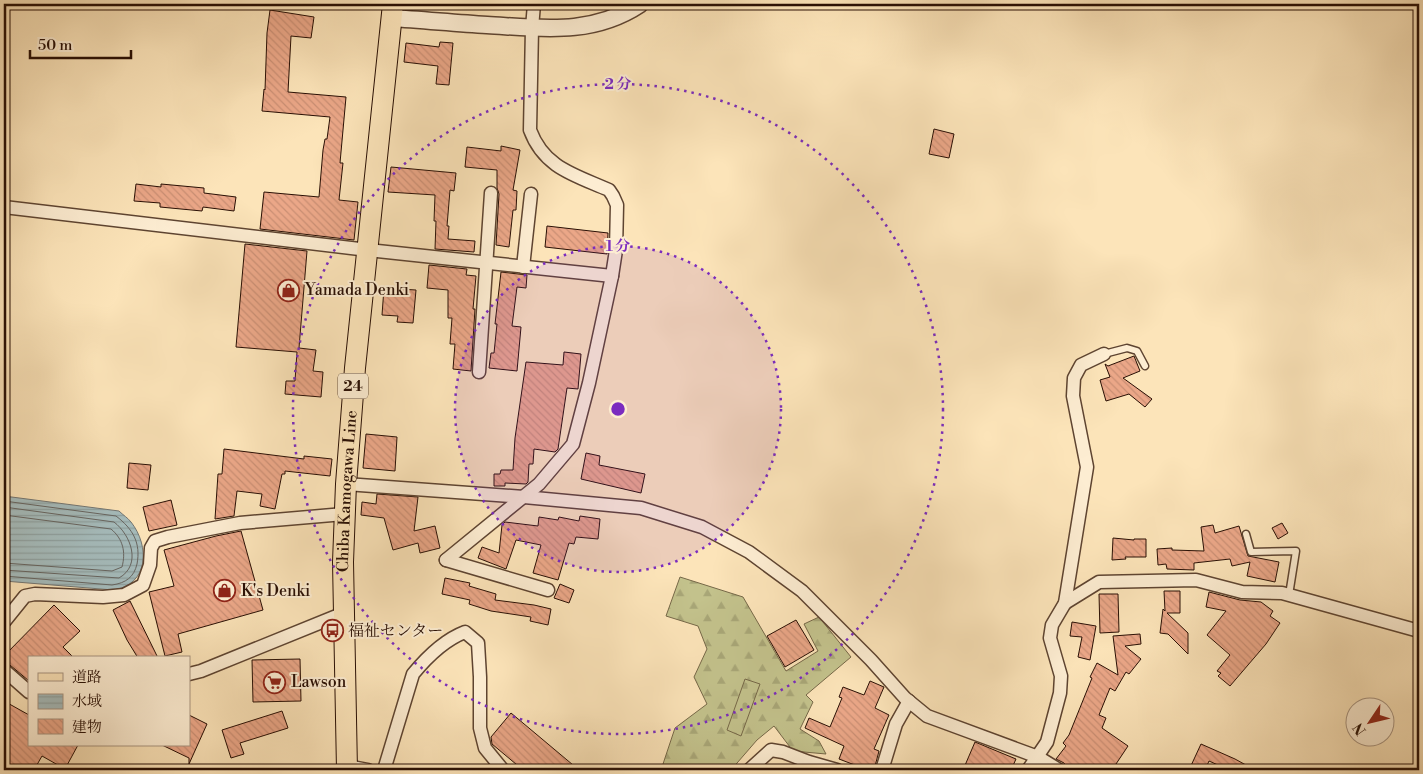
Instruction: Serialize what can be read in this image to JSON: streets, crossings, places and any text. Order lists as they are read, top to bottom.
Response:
{
  "streets": {
    "main road": ["24", "Chiba Kamogawa Line"]
  },
  "places": {
    "shop": ["Yamada Denki", "K's Denki"],
    "bus stop": ["福祉センター"],
    "supermarket": ["Lawson"]
  },
  "legend": ["道路", "水域", "建物"],
  "scale_bar": "50 m",
  "north": "bottom left",
  "rings": ["2 分", "1 分"]
}
